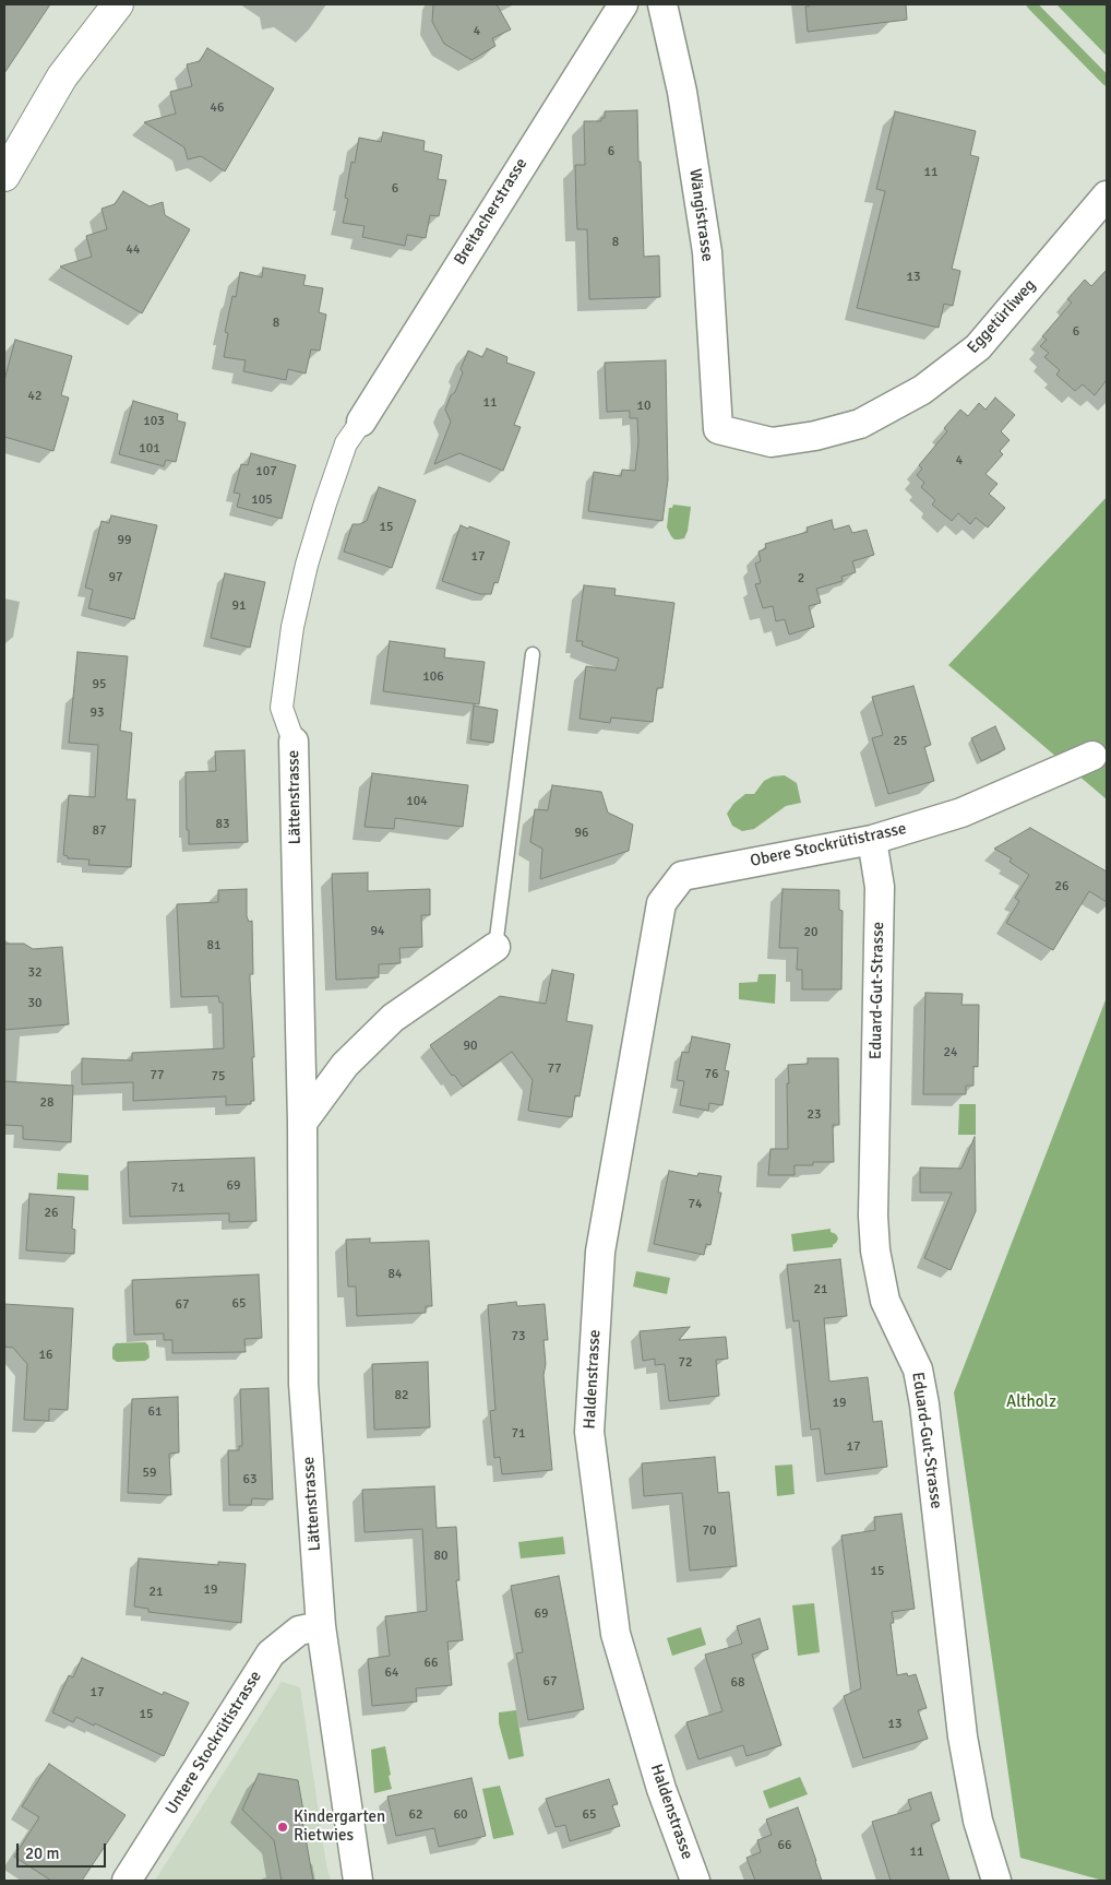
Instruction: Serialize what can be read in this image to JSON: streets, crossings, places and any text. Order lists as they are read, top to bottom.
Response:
{
  "streets": {
    "street": [
      "Breitacherstrasse",
      "Wängistrasse",
      "Eggetürliweg",
      "Lättenstrasse",
      "Obere Stockrütistrasse",
      "Eduard-Gut-Strasse",
      "Haldenstrasse",
      "Untere Stockrütistrasse"
    ]
  },
  "crossings": [
    ["Breitacherstrasse", "Lättenstrasse"],
    ["Wängistrasse", "Eggetürliweg"],
    ["Lättenstrasse", "Untere Stockrütistrasse"],
    ["Obere Stockrütistrasse", "Eduard-Gut-Strasse"],
    ["Obere Stockrütistrasse", "Haldenstrasse"]
  ],
  "parks": ["Altholz"],
  "places": ["Kindergarten Rietwies"],
  "house_numbers": [
    "4",
    "46",
    "6",
    "11",
    "6",
    "8",
    "44",
    "13",
    "8",
    "6",
    "42",
    "11",
    "10",
    "103",
    "101",
    "4",
    "107",
    "105",
    "15",
    "99",
    "17",
    "97",
    "2",
    "91",
    "106",
    "95",
    "93",
    "25",
    "104",
    "83",
    "87",
    "96",
    "26",
    "94",
    "20",
    "81",
    "32",
    "30",
    "90",
    "24",
    "77",
    "76",
    "77",
    "75",
    "28",
    "23",
    "69",
    "71",
    "74",
    "26",
    "84",
    "21",
    "65",
    "67",
    "73",
    "16",
    "72",
    "82",
    "19",
    "61",
    "71",
    "17",
    "59",
    "63",
    "70",
    "80",
    "15",
    "19",
    "21",
    "69",
    "66",
    "64",
    "67",
    "68",
    "17",
    "15",
    "13",
    "62",
    "60",
    "65",
    "66",
    "11"
  ],
  "scale_bar": "20 m"
}
